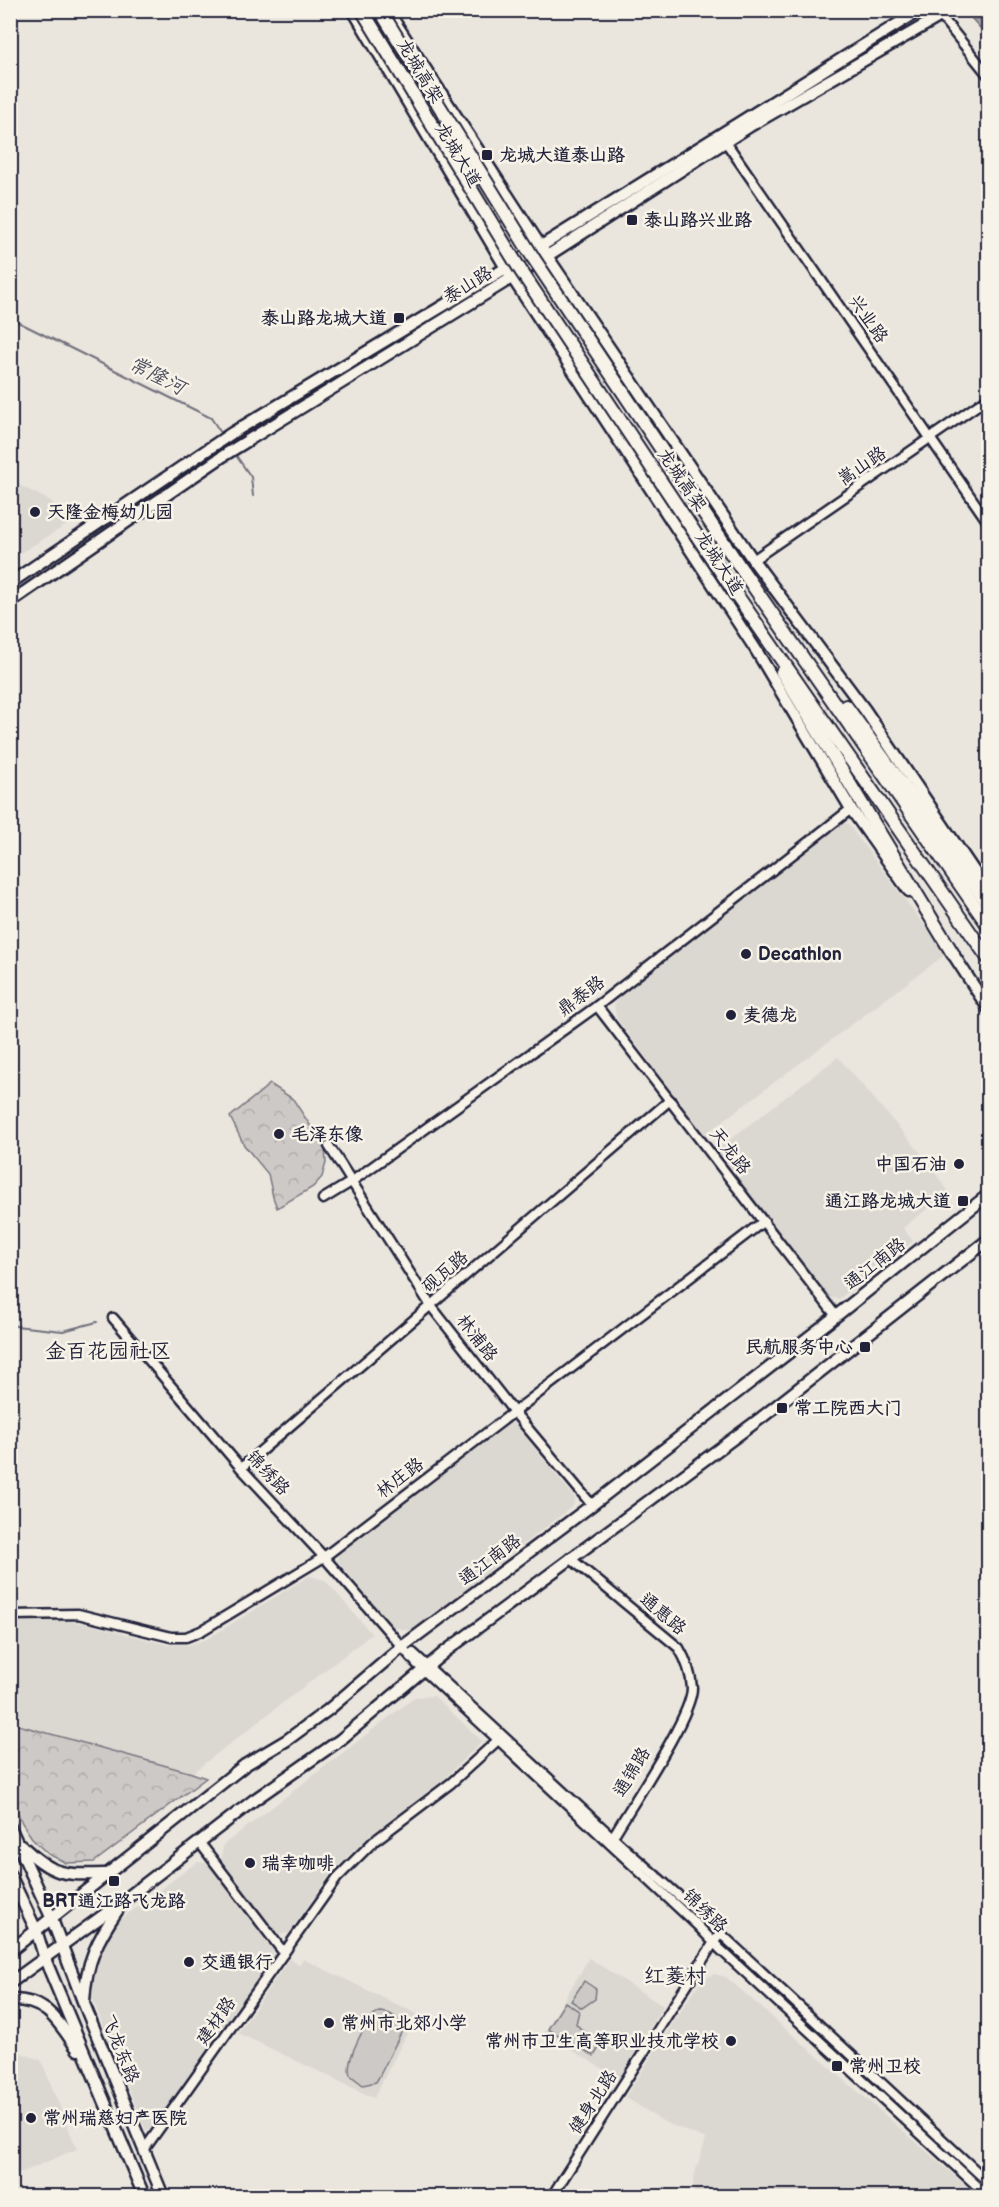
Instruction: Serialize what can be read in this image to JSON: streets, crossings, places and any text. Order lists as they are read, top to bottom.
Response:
{
  "streets": {
    "highway": ["龙城高架"],
    "main road": [
      "龙城大道",
      "泰山路",
      "通江南路",
      "飞龙东路"
    ],
    "street": [
      "兴业路",
      "嵩山路",
      "鼎泰路",
      "天龙路",
      "砚瓦路",
      "林浦路",
      "锦绣路",
      "林庄路",
      "通惠路",
      "通锦路",
      "建材路",
      "健身北路"
    ]
  },
  "crossings": [
    ["龙城大道", "泰山路"],
    ["龙城大道", "嵩山路"],
    ["龙城大道", "鼎泰路"],
    ["泰山路", "兴业路"],
    ["兴业路", "嵩山路"],
    ["鼎泰路", "天龙路"],
    ["鼎泰路", "林浦路"],
    ["天龙路", "通江南路"],
    ["天龙路", "砚瓦路"],
    ["天龙路", "林庄路"],
    ["通江南路", "林浦路"],
    ["通江南路", "锦绣路"],
    ["通江南路", "飞龙东路"],
    ["砚瓦路", "林浦路"],
    ["砚瓦路", "锦绣路"],
    ["林浦路", "林庄路"],
    ["锦绣路", "林庄路"],
    ["锦绣路", "通锦路"],
    ["锦绣路", "建材路"],
    ["锦绣路", "健身北路"],
    ["通惠路", "通锦路"],
    ["建材路", "飞龙东路"]
  ],
  "districts": ["金百花园社区", "红菱村"],
  "water": ["常隆河"],
  "places": {
    "transit": [
      "龙城大道泰山路",
      "泰山路兴业路",
      "泰山路龙城大道",
      "通江路龙城大道",
      "民航服务中心",
      "常工院西大门",
      "BRT通江路飞龙路",
      "常州卫校"
    ],
    "other": [
      "天隆金梅幼儿园",
      "Decathlon",
      "麦德龙",
      "毛泽东像",
      "中国石油",
      "瑞幸咖啡",
      "交通银行",
      "常州市北郊小学",
      "常州市卫生高等职业技术学校",
      "常州瑞慈妇产医院"
    ]
  }
}
